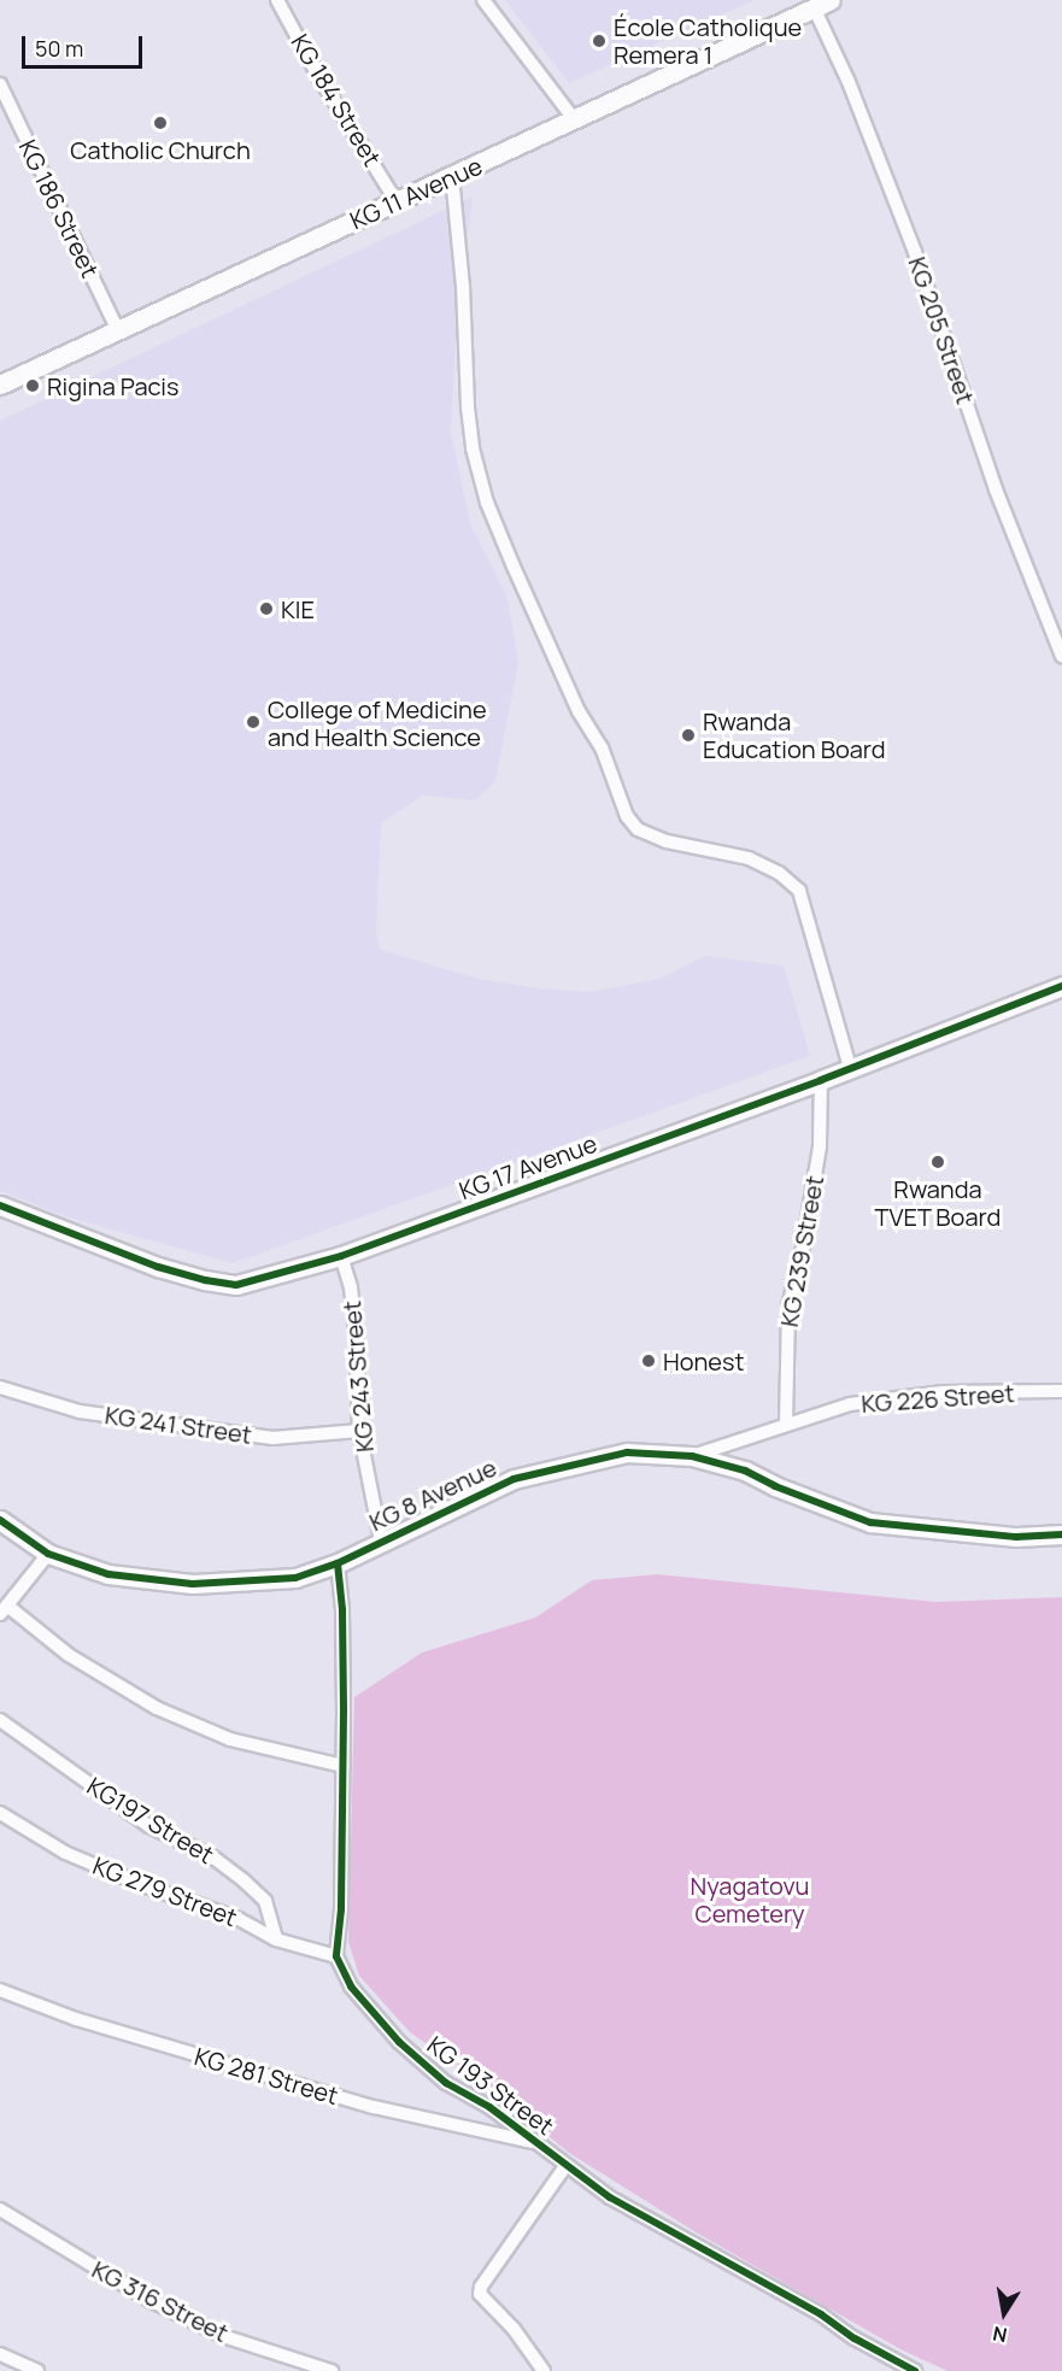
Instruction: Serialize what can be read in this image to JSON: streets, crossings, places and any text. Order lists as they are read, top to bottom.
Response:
{
  "streets": {
    "street": [
      "KG 184 Street",
      "KG 11 Avenue",
      "KG 186 Street",
      "KG 205 Street",
      "KG 17 Avenue",
      "KG 239 Street",
      "KG 243 Street",
      "KG 226 Street",
      "KG 241 Street",
      "KG 8 Avenue",
      "KG197 Street",
      "KG 279 Street",
      "KG 281 Street",
      "KG 193 Street",
      "KG 316 Street"
    ]
  },
  "crossings": [
    ["KG 184 Street", "KG 11 Avenue"],
    ["KG 11 Avenue", "KG 186 Street"],
    ["KG 11 Avenue", "KG 205 Street"],
    ["KG 17 Avenue", "KG 239 Street"],
    ["KG 17 Avenue", "KG 243 Street"],
    ["KG 239 Street", "KG 226 Street"],
    ["KG 243 Street", "KG 241 Street"],
    ["KG 243 Street", "KG 8 Avenue"],
    ["KG 226 Street", "KG 8 Avenue"],
    ["KG197 Street", "KG 279 Street"],
    ["KG 279 Street", "KG 193 Street"],
    ["KG 281 Street", "KG 193 Street"]
  ],
  "parks": ["Nyagatovu Cemetery"],
  "places": [
    "École Catholique Remera 1",
    "Catholic Church",
    "Rigina Pacis",
    "KIE",
    "College of Medicine and Health Science",
    "Rwanda Education Board",
    "Rwanda TVET Board",
    "Honest"
  ],
  "scale_bar": "50 m",
  "north": "bottom"
}
